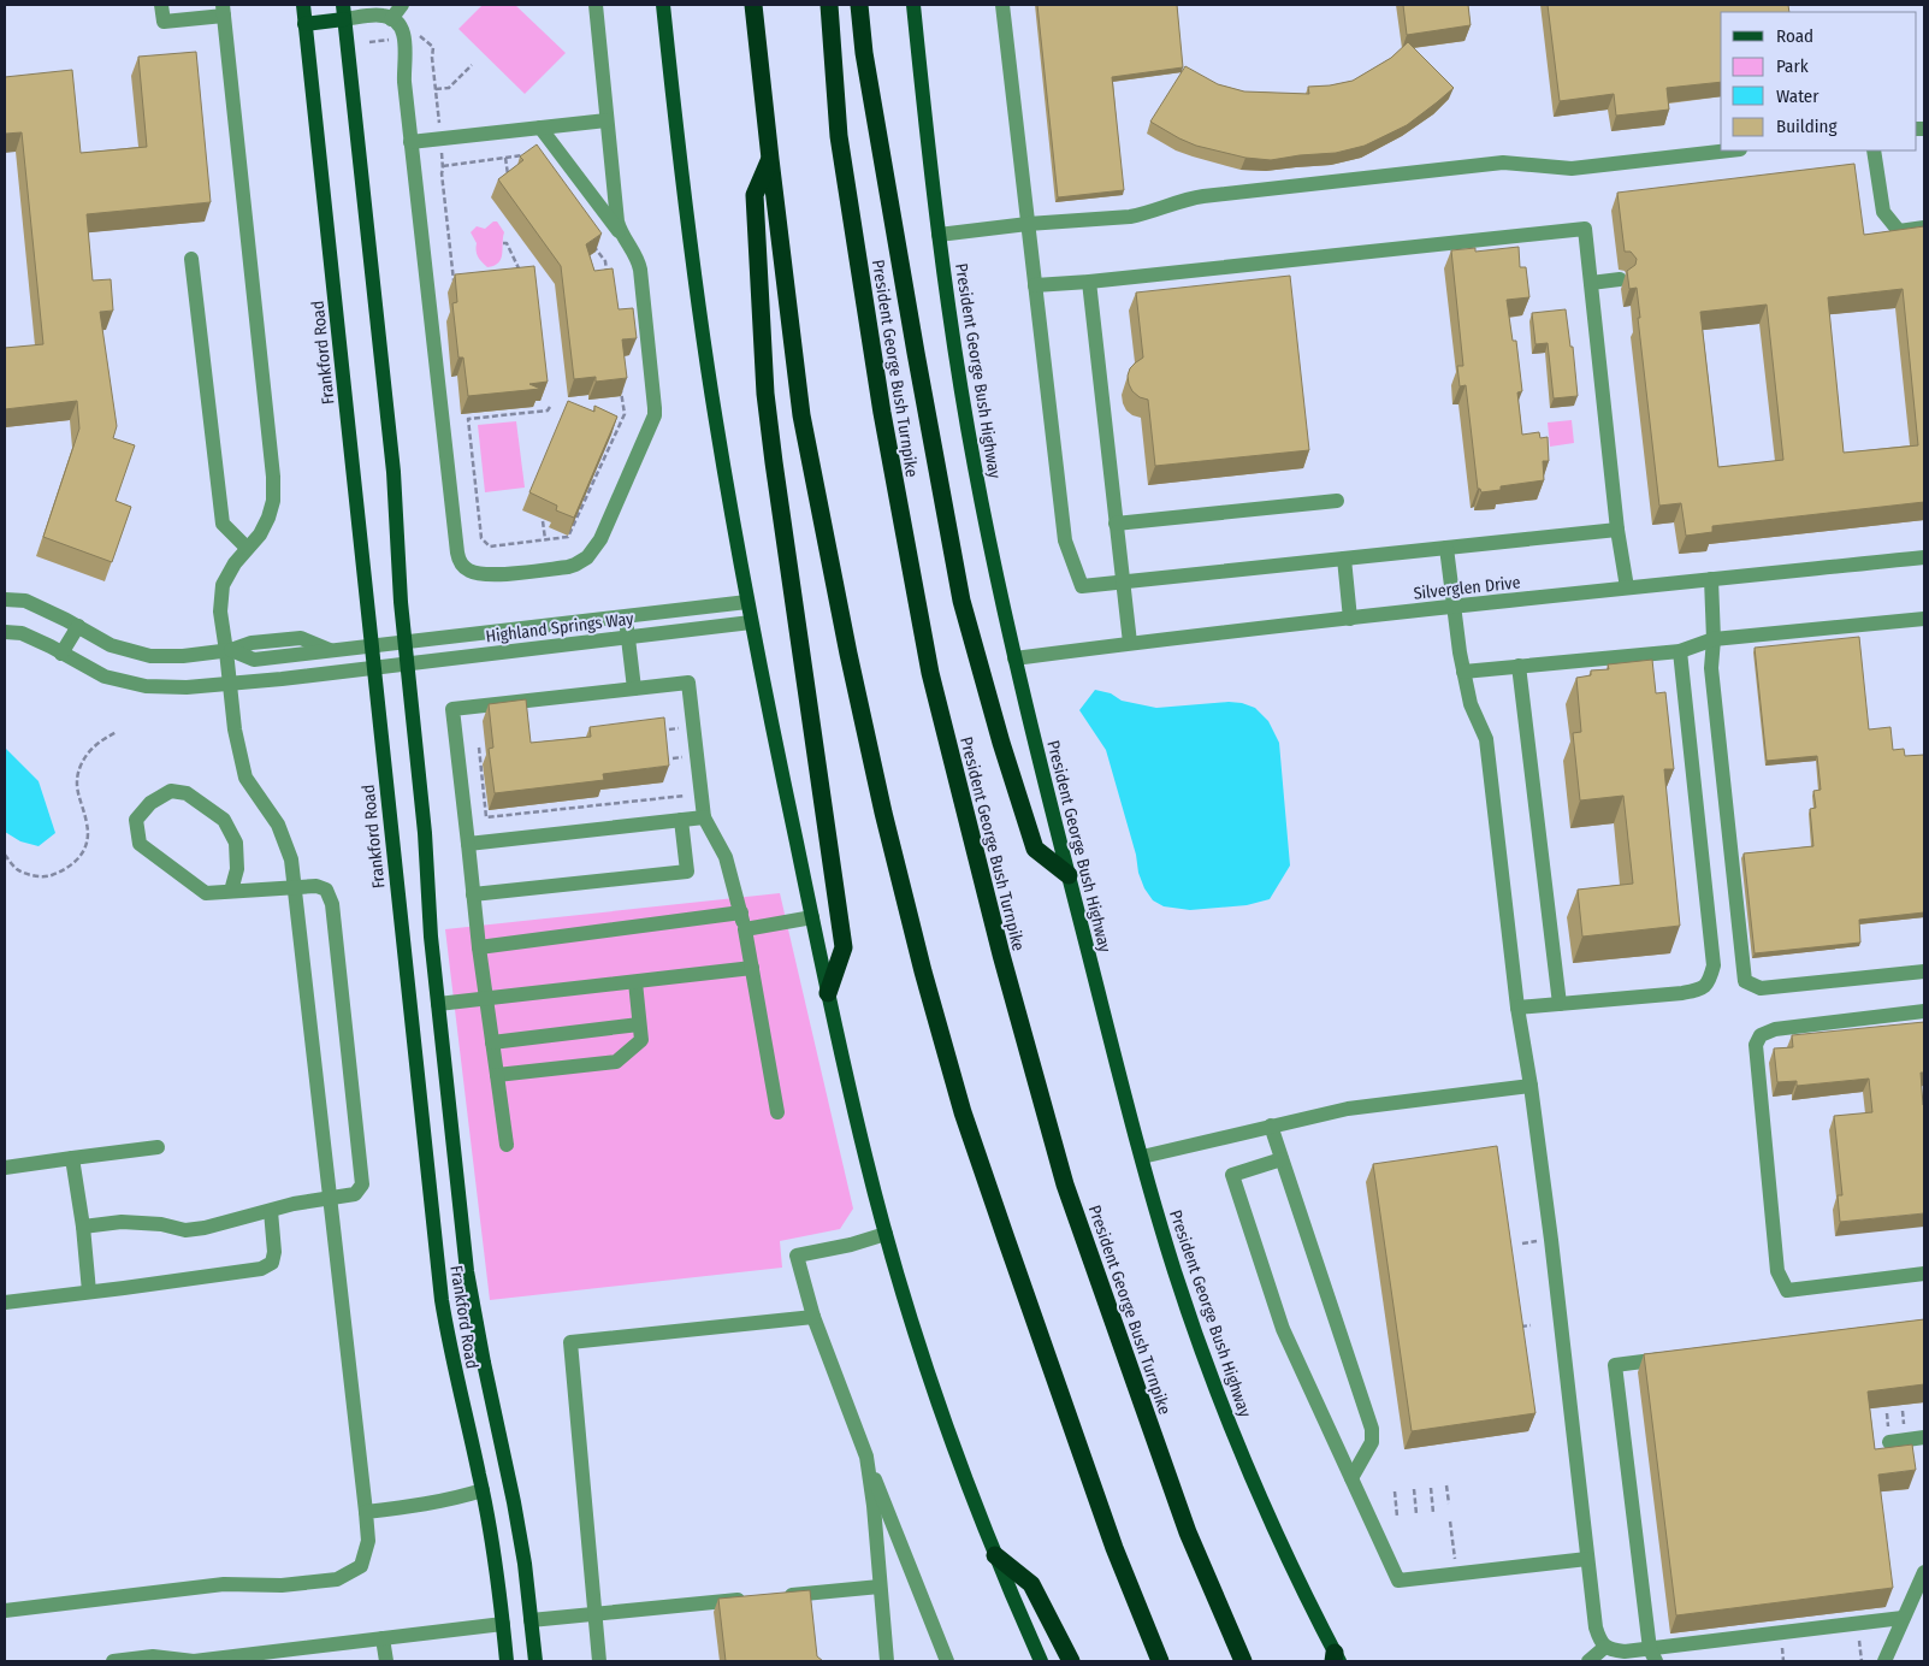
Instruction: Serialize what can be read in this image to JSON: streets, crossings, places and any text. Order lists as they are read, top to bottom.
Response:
{
  "streets": {
    "highway": ["President George Bush Turnpike"],
    "main road": ["Frankford Road", "President George Bush Highway"],
    "street": ["Silverglen Drive", "Highland Springs Way"]
  },
  "crossings": [
    ["Frankford Road", "Highland Springs Way"],
    ["President George Bush Highway", "Silverglen Drive"]
  ],
  "legend": [
    "Road",
    "Park",
    "Water",
    "Building"
  ]
}
